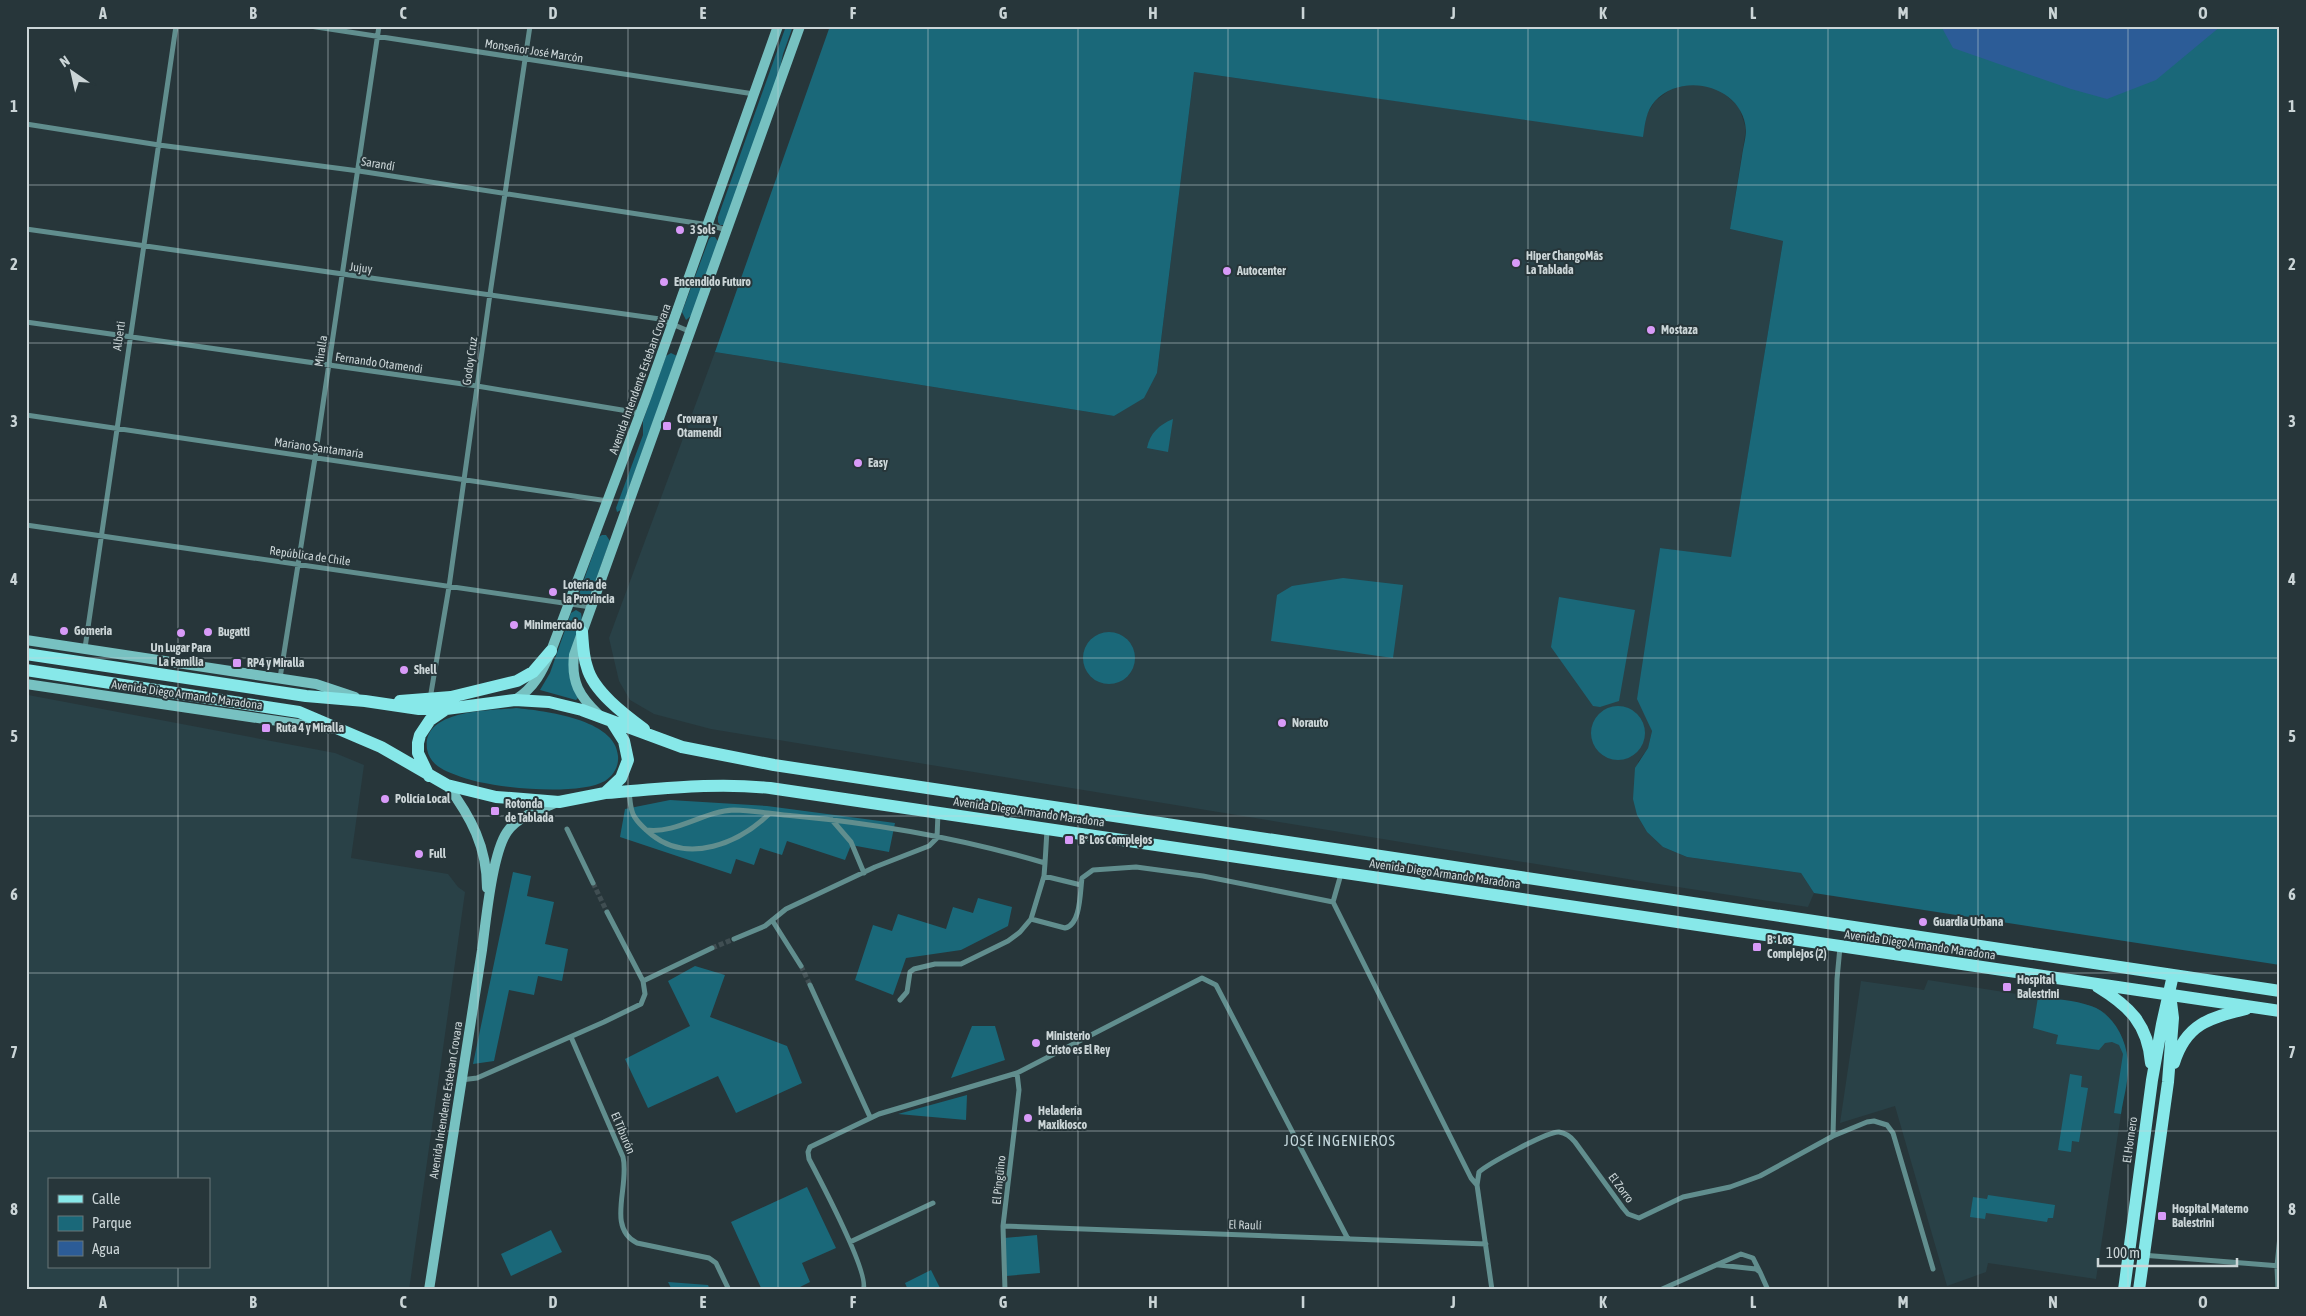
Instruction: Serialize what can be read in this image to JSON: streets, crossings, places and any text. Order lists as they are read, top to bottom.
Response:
{
  "streets": {
    "main road": ["Avenida Intendente Esteban Crovara", "Avenida Diego Armando Maradona", "El Hornero"],
    "street": [
      "Monseñor José Marcón",
      "Sarandí",
      "Jujuy",
      "Alberti",
      "Miralla",
      "Godoy Cruz",
      "Fernando Otamendi",
      "Mariano Santamaría",
      "República de Chile",
      "El Tiburón",
      "El Pingüino",
      "El Zorro",
      "El Raulí"
    ]
  },
  "crossings": [
    ["Monseñor José Marcón", "Miralla"],
    ["Monseñor José Marcón", "Godoy Cruz"],
    ["Monseñor José Marcón", "Avenida Intendente Esteban Crovara"],
    ["Sarandí", "Alberti"],
    ["Sarandí", "Miralla"],
    ["Sarandí", "Godoy Cruz"],
    ["Sarandí", "Avenida Intendente Esteban Crovara"],
    ["Jujuy", "Alberti"],
    ["Jujuy", "Miralla"],
    ["Jujuy", "Godoy Cruz"],
    ["Jujuy", "Avenida Intendente Esteban Crovara"],
    ["Alberti", "Fernando Otamendi"],
    ["Alberti", "Mariano Santamaría"],
    ["Alberti", "República de Chile"],
    ["Alberti", "Avenida Diego Armando Maradona"],
    ["Miralla", "Fernando Otamendi"],
    ["Miralla", "Mariano Santamaría"],
    ["Miralla", "República de Chile"],
    ["Miralla", "Avenida Diego Armando Maradona"],
    ["Godoy Cruz", "Fernando Otamendi"],
    ["Godoy Cruz", "Mariano Santamaría"],
    ["Godoy Cruz", "República de Chile"],
    ["Fernando Otamendi", "Avenida Intendente Esteban Crovara"],
    ["Avenida Intendente Esteban Crovara", "Mariano Santamaría"],
    ["Avenida Intendente Esteban Crovara", "República de Chile"],
    ["Avenida Diego Armando Maradona", "El Hornero"],
    ["El Pingüino", "El Raulí"]
  ],
  "districts": ["JOSÉ INGENIEROS"],
  "places": {
    "other": [
      "3 Sols",
      "Hiper ChangoMâs La Tablada",
      "Autocenter",
      "Encendido Futuro",
      "Mostaza",
      "Easy",
      "Lotería de la Provincia",
      "Minimercado",
      "Gomeria",
      "Bugatti",
      "Un Lugar Para La Familia",
      "Shell",
      "Norauto",
      "Policía Local",
      "Full",
      "Guardia Urbana",
      "Ministerio Cristo es El Rey",
      "Heladería Maxikiosco"
    ],
    "transit": [
      "Crovara y Otamendi",
      "RP4 y Miralla",
      "Ruta 4 y Miralla",
      "Rotonda de Tablada",
      "Bº Los Complejos",
      "Bº Los Complejos (2)",
      "Hospital Balestrini",
      "Hospital Materno Balestrini"
    ]
  },
  "legend": ["Calle", "Parque", "Agua"],
  "scale_bar": "100 m",
  "north": "top left",
  "grid": {
    "columns": [
      "A",
      "B",
      "C",
      "D",
      "E",
      "F",
      "G",
      "H",
      "I",
      "J",
      "K",
      "L",
      "M",
      "N",
      "O"
    ],
    "rows": [
      "1",
      "2",
      "3",
      "4",
      "5",
      "6",
      "7",
      "8"
    ]
  }
}
